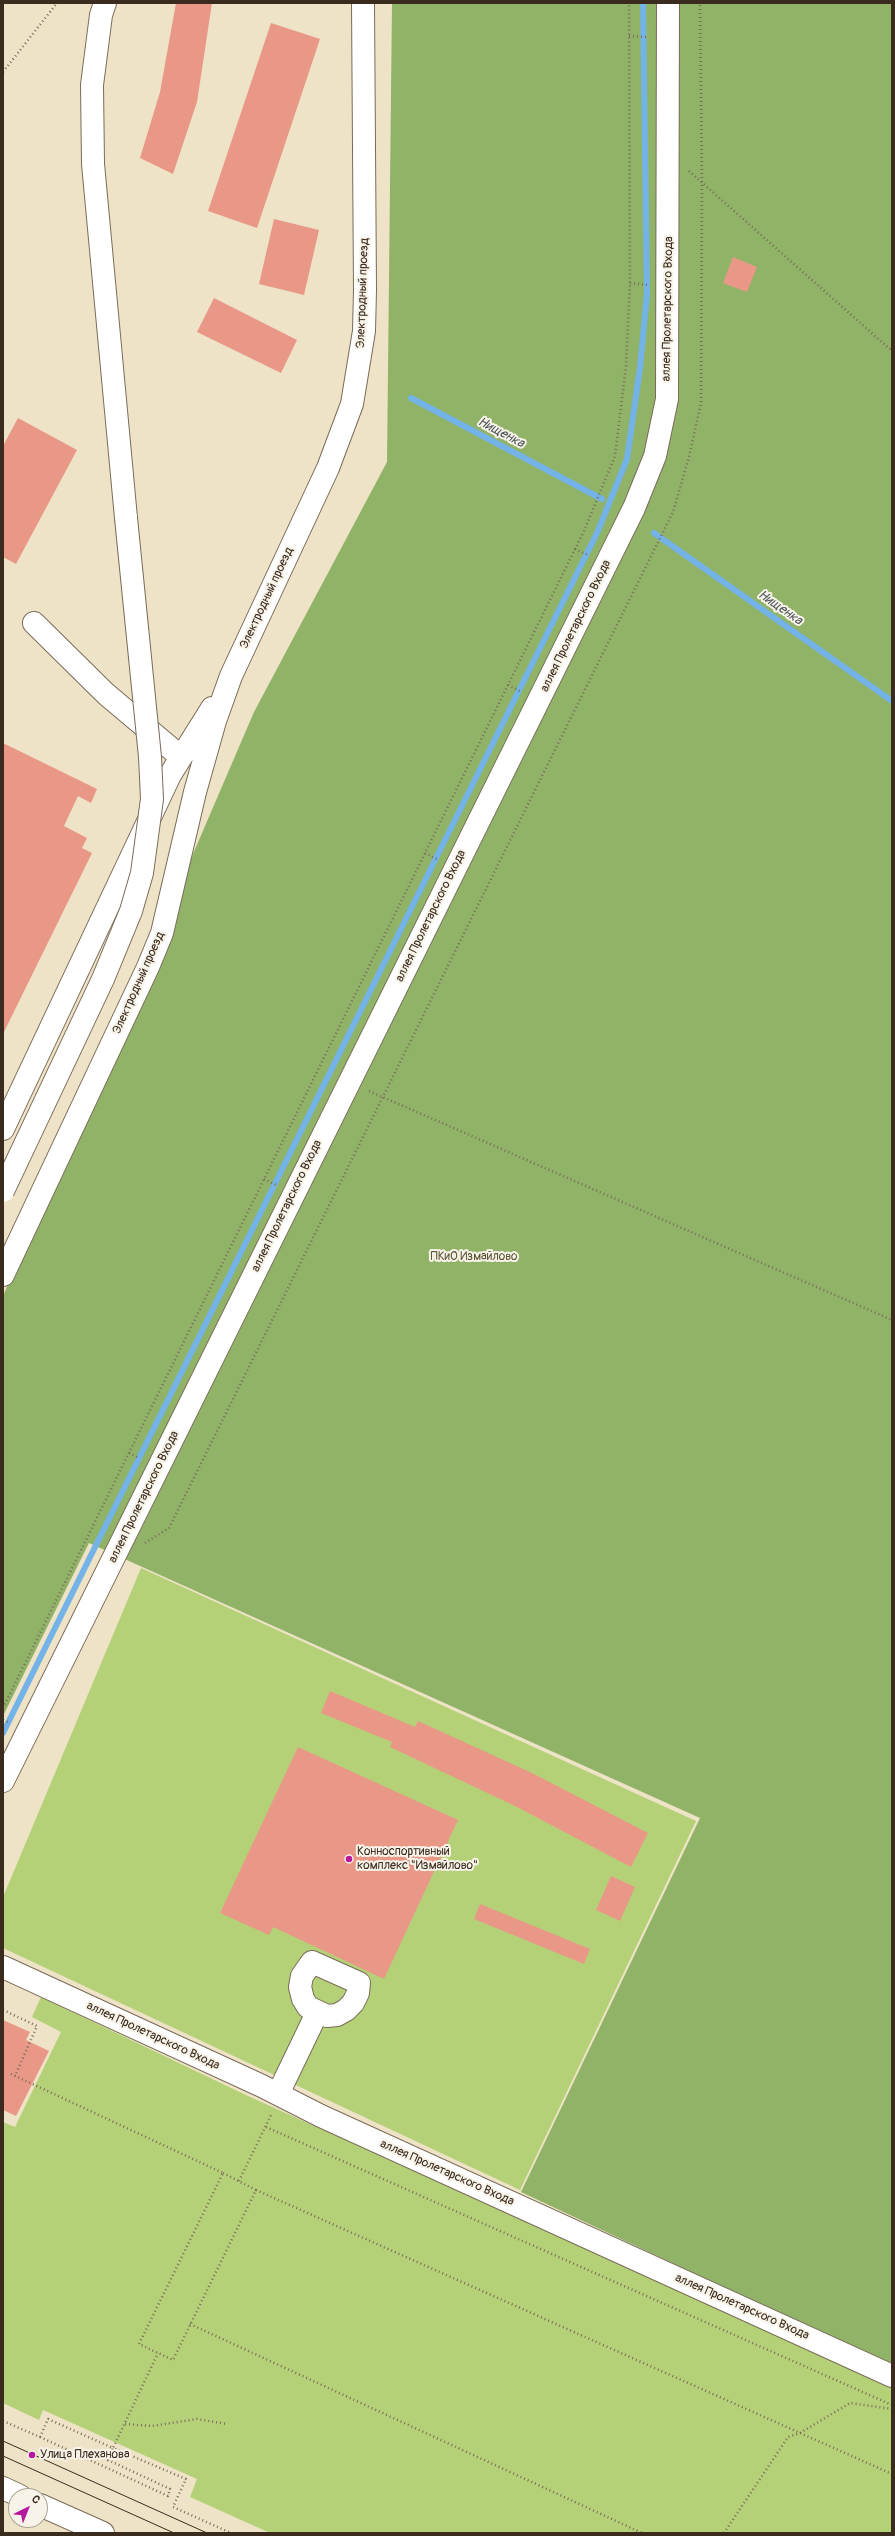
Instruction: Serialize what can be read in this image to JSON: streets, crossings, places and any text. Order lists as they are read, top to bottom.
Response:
{
  "streets": {
    "street": ["Электродный проезд", "аллея Пролетарского Входа"]
  },
  "water": ["Нищенка"],
  "parks": ["ПКиО Измайлово"],
  "places": ["Конноспортивный комплекс \"Измайлово\"", "Улица Плеханова"],
  "north": "top right"
}
